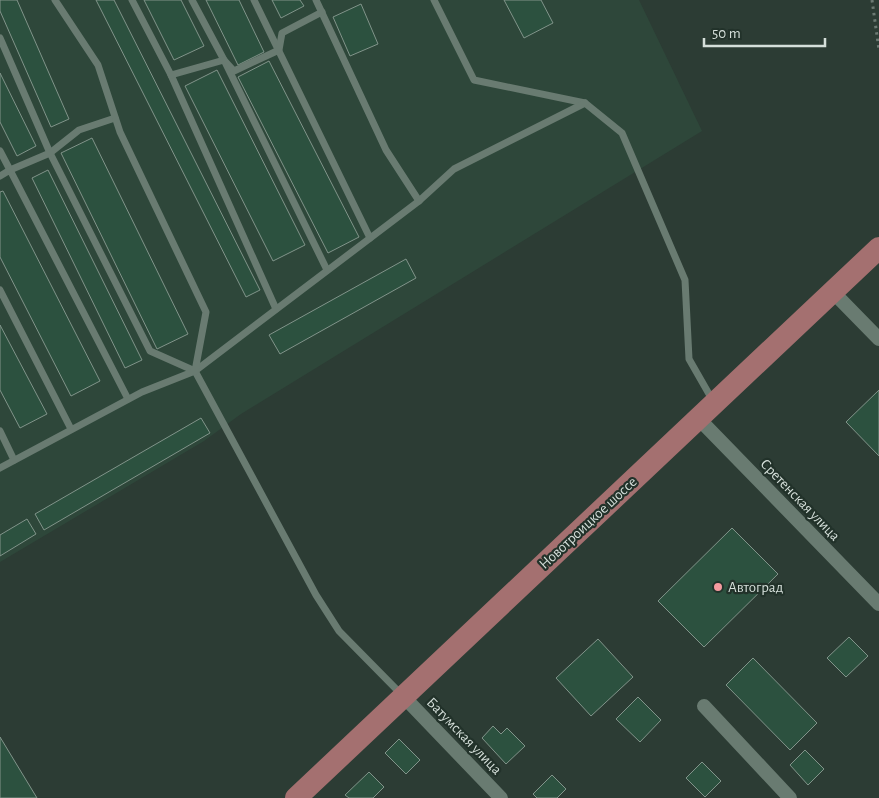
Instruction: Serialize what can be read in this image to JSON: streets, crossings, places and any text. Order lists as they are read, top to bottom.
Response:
{
  "streets": {
    "main road": ["Новотроицкое шоссе"],
    "street": ["Сретенская улица", "Батумская улица"]
  },
  "crossings": [
    ["Сретенская улица", "Новотроицкое шоссе"],
    ["Новотроицкое шоссе", "Батумская улица"]
  ],
  "places": ["Автоград"],
  "scale_bar": "50 m"
}
